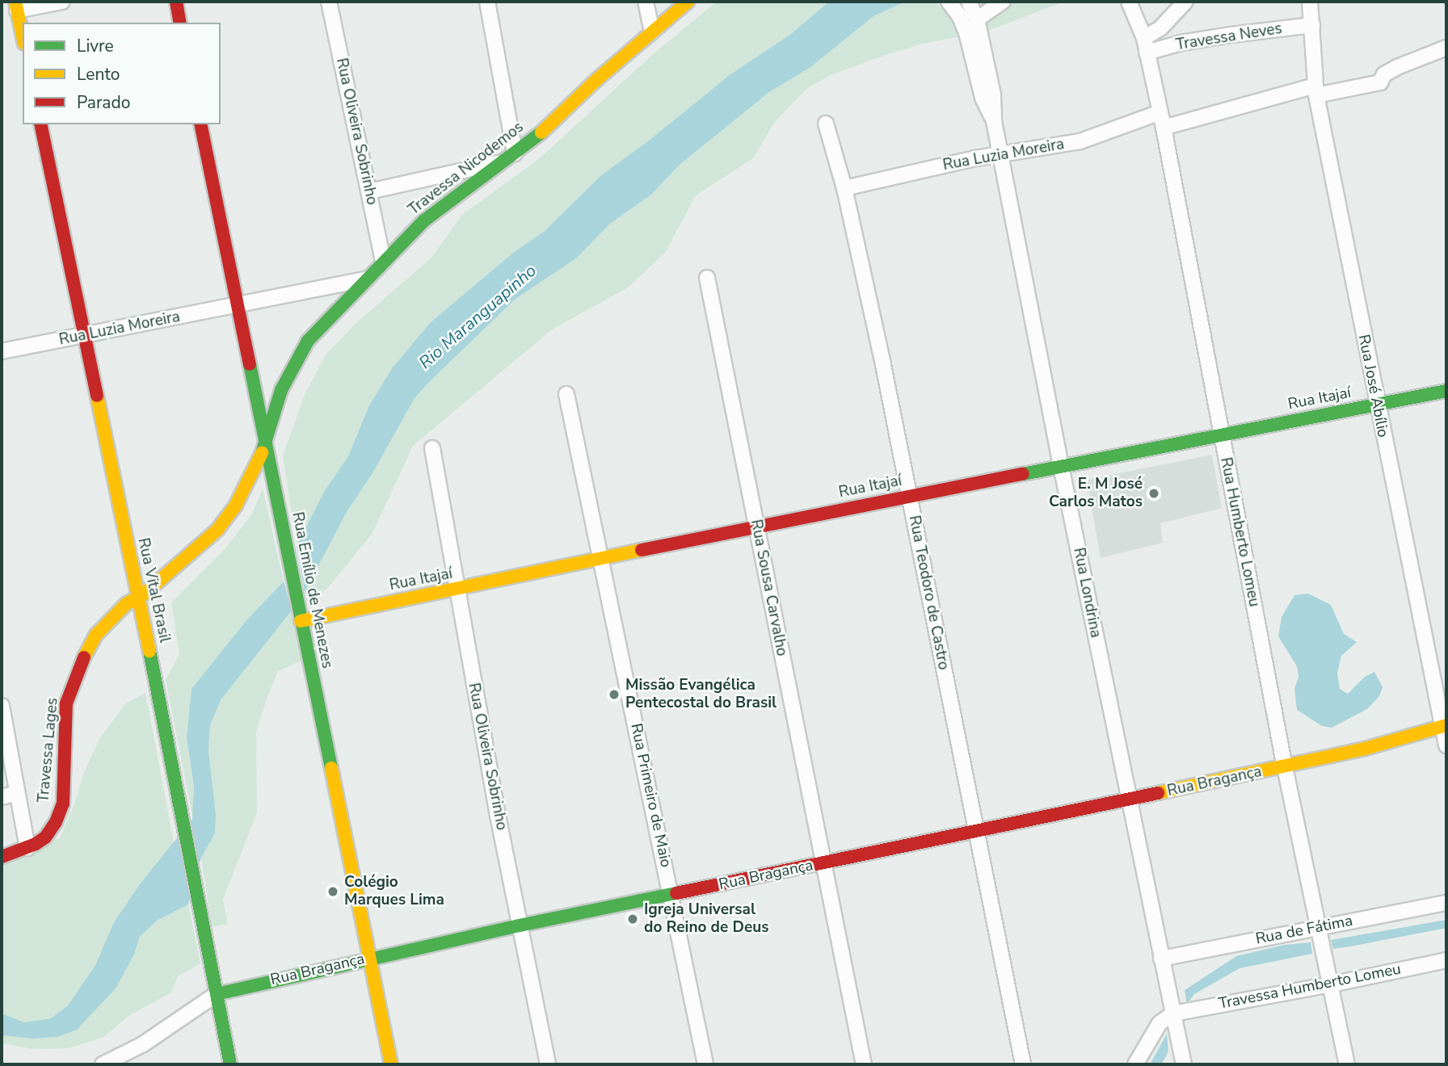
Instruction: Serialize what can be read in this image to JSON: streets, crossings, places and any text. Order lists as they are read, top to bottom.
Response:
{
  "streets": {
    "street": [
      "Travessa Neves",
      "Rua Oliveira Sobrinho",
      "Rua Luzia Moreira",
      "Travessa Nicodemos",
      "Rua José Abílio",
      "Rua Itajaí",
      "Rua Humberto Lomeu",
      "Rua Sousa Carvalho",
      "Rua Vital Brasil",
      "Rua Emílio de Menezes",
      "Rua Teodoro de Castro",
      "Rua Londrina",
      "Travessa Lages",
      "Rua Bragança",
      "Rua Primeiro de Maio",
      "Rua de Fátima",
      "Travessa Humberto Lomeu"
    ]
  },
  "crossings": [
    ["Travessa Neves", "Rua José Abílio"],
    ["Travessa Neves", "Rua Humberto Lomeu"],
    ["Rua Oliveira Sobrinho", "Travessa Nicodemos"],
    ["Rua Oliveira Sobrinho", "Rua Itajaí"],
    ["Rua Oliveira Sobrinho", "Rua Bragança"],
    ["Rua Luzia Moreira", "Travessa Nicodemos"],
    ["Rua Luzia Moreira", "Rua Humberto Lomeu"],
    ["Rua Luzia Moreira", "Rua Vital Brasil"],
    ["Rua Luzia Moreira", "Rua Emílio de Menezes"],
    ["Rua Luzia Moreira", "Rua Teodoro de Castro"],
    ["Rua Luzia Moreira", "Rua Londrina"],
    ["Travessa Nicodemos", "Rua Emílio de Menezes"],
    ["Travessa Nicodemos", "Travessa Lages"],
    ["Rua José Abílio", "Rua Itajaí"],
    ["Rua José Abílio", "Rua Bragança"],
    ["Rua Itajaí", "Rua Humberto Lomeu"],
    ["Rua Itajaí", "Rua Sousa Carvalho"],
    ["Rua Itajaí", "Rua Emílio de Menezes"],
    ["Rua Itajaí", "Rua Teodoro de Castro"],
    ["Rua Itajaí", "Rua Londrina"],
    ["Rua Itajaí", "Rua Primeiro de Maio"],
    ["Rua Humberto Lomeu", "Rua Bragança"],
    ["Rua Humberto Lomeu", "Rua de Fátima"],
    ["Rua Humberto Lomeu", "Travessa Humberto Lomeu"],
    ["Rua Sousa Carvalho", "Rua Bragança"],
    ["Rua Vital Brasil", "Travessa Lages"],
    ["Rua Vital Brasil", "Rua Bragança"],
    ["Rua Emílio de Menezes", "Travessa Lages"],
    ["Rua Emílio de Menezes", "Rua Bragança"],
    ["Rua Teodoro de Castro", "Rua Bragança"],
    ["Rua Londrina", "Rua Bragança"],
    ["Rua Londrina", "Rua de Fátima"],
    ["Rua Londrina", "Travessa Humberto Lomeu"],
    ["Rua Bragança", "Rua Primeiro de Maio"]
  ],
  "water": ["Rio Maranguapinho"],
  "places": [
    "E. M José Carlos Matos",
    "Missão Evangélica Pentecostal do Brasil",
    "Colégio Marques Lima",
    "Igreja Universal do Reino de Deus"
  ],
  "legend": ["Livre", "Lento", "Parado"]
}
